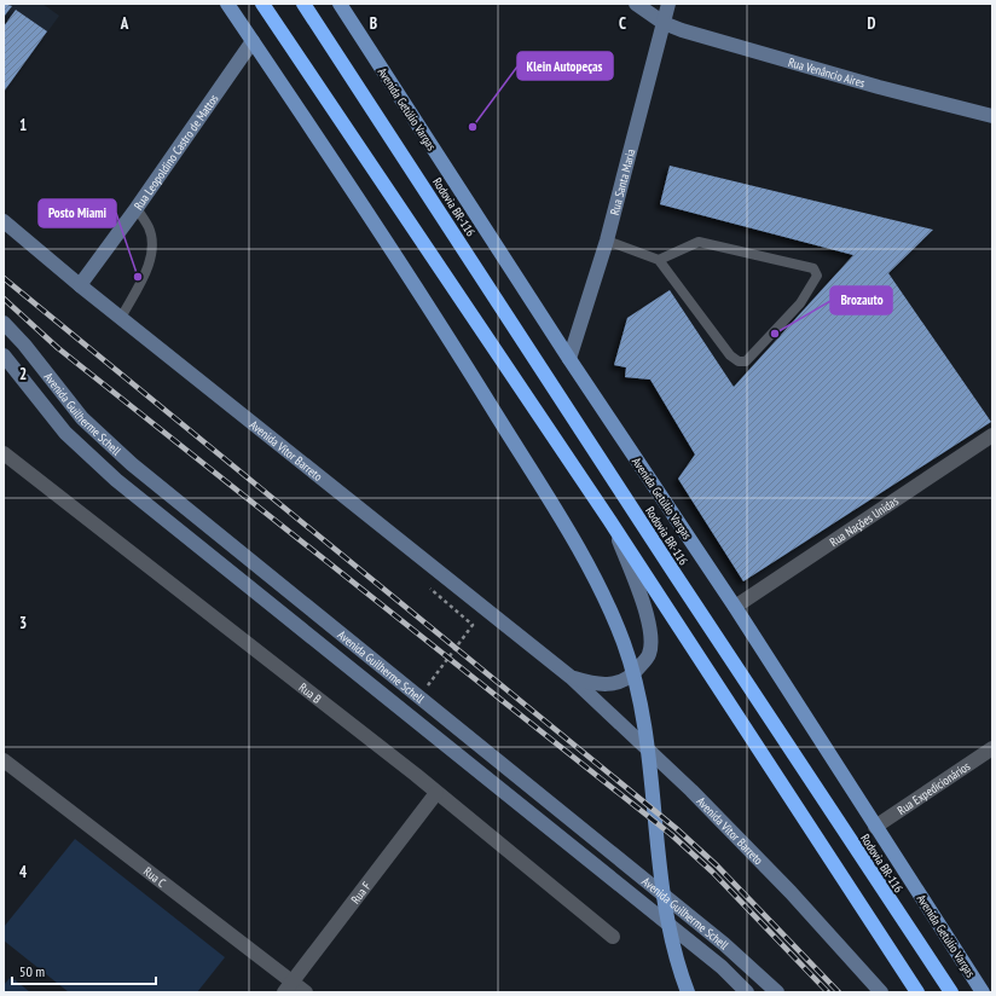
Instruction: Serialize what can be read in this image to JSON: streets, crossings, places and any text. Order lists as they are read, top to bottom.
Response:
{
  "streets": {
    "highway": ["Rodovia BR-116"],
    "main road": [
      "Rua Venâncio Aires",
      "Avenida Getúlio Vargas",
      "Rua Leopoldino Castro de Mattos",
      "Rua Santa Maria",
      "Avenida Guilherme Schell",
      "Avenida Vitor Barreto"
    ],
    "street": [
      "Rua Nações Unidas",
      "Rua B",
      "Rua Expedicionários",
      "Rua C",
      "Rua F"
    ]
  },
  "crossings": [
    ["Rua Venâncio Aires", "Rua Santa Maria"],
    ["Avenida Getúlio Vargas", "Rua Santa Maria"],
    ["Avenida Getúlio Vargas", "Rua Nações Unidas"],
    ["Avenida Getúlio Vargas", "Rua Expedicionários"],
    ["Rua Leopoldino Castro de Mattos", "Avenida Vitor Barreto"],
    ["Rua B", "Rua F"],
    ["Rua C", "Rua F"]
  ],
  "places": ["Klein Autopeças", "Posto Miami", "Brozauto"],
  "scale_bar": "50 m",
  "grid": {
    "columns": [
      "A",
      "B",
      "C",
      "D"
    ],
    "rows": [
      "1",
      "2",
      "3",
      "4"
    ]
  }
}
